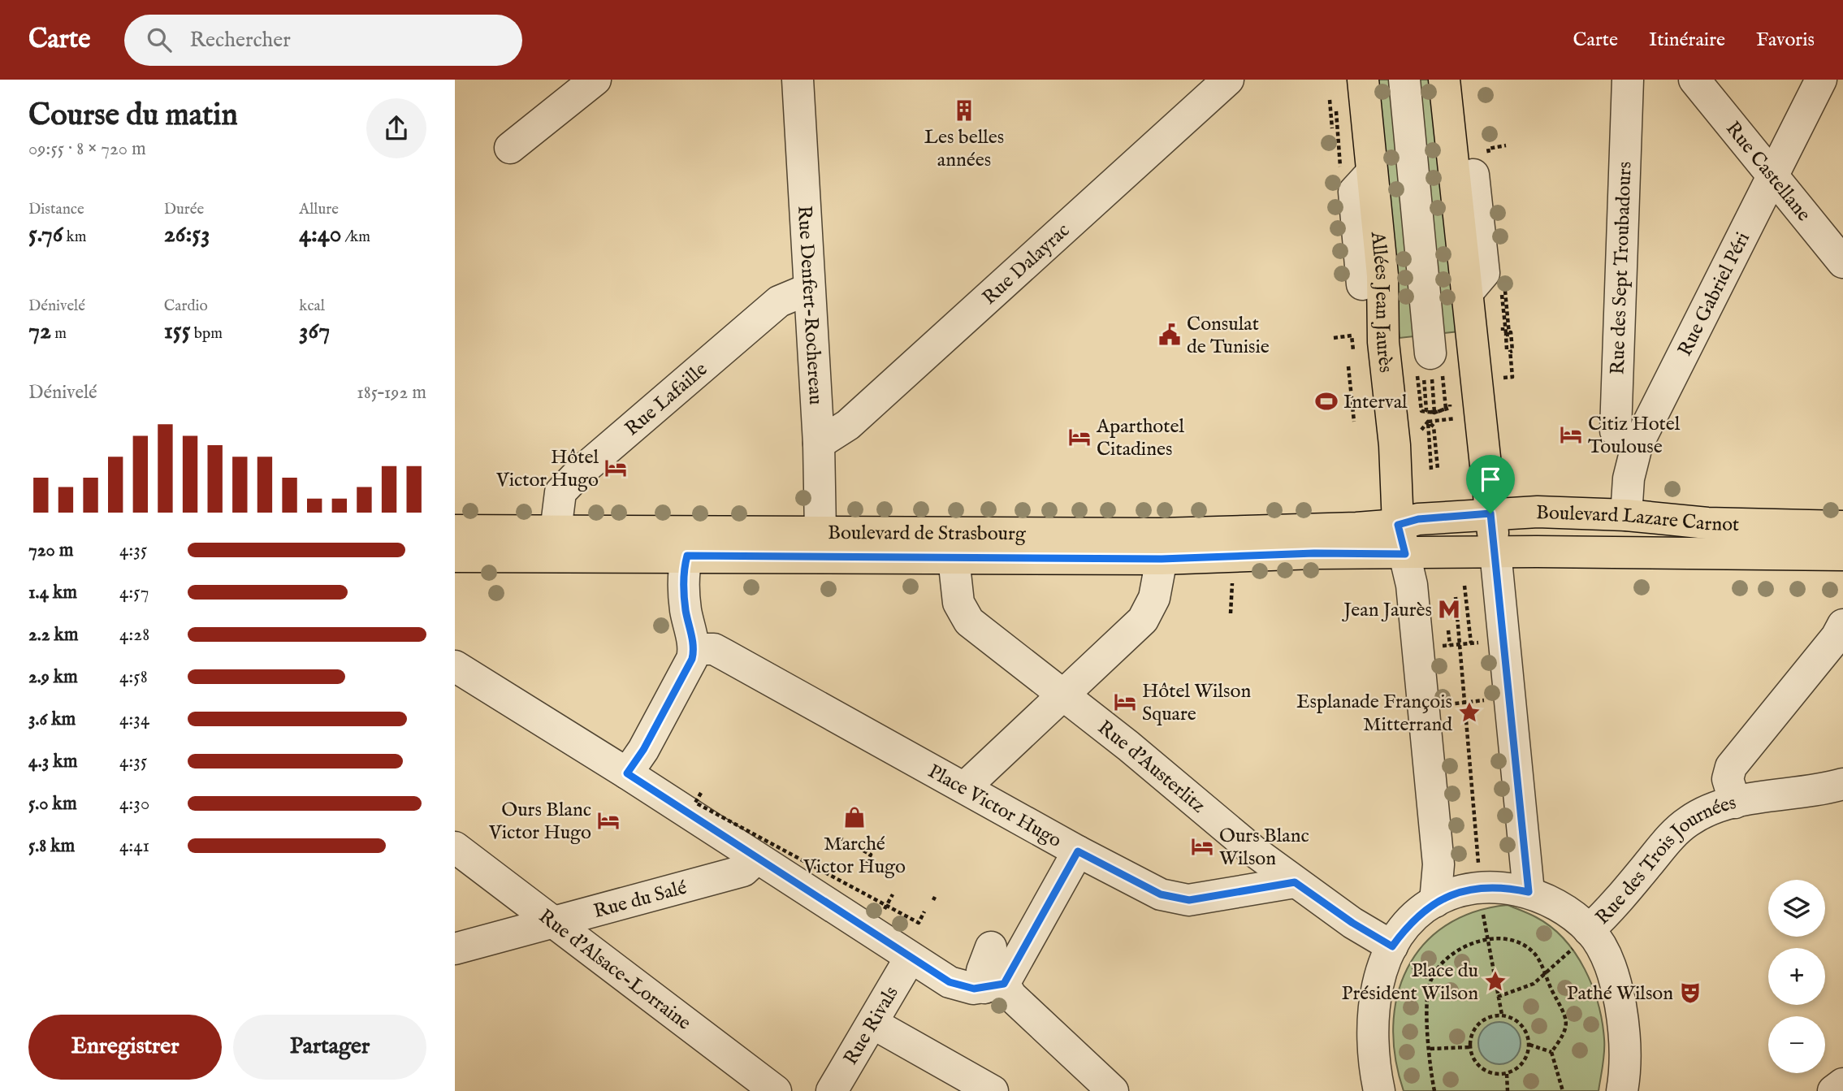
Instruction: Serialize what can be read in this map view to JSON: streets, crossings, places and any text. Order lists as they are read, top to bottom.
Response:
{
  "streets": {
    "main road": ["Allées Jean Jaurès", "Boulevard Lazare Carnot", "Boulevard de Strasbourg"],
    "street": [
      "Rue Castellane",
      "Rue Dalayrac",
      "Rue des Sept Troubadours",
      "Rue Gabriel Péri",
      "Rue Denfert-Rochereau",
      "Rue Lafaille",
      "Rue d'Austerlitz",
      "Place Victor Hugo",
      "Rue des Trois Journées",
      "Rue du Salé",
      "Rue d'Alsace-Lorraine",
      "Rue Rivals"
    ]
  },
  "crossings": [
    ["Rue Castellane", "Rue Gabriel Péri"],
    ["Rue Dalayrac", "Rue Denfert-Rochereau"],
    ["Rue des Sept Troubadours", "Rue Gabriel Péri"],
    ["Rue Gabriel Péri", "Boulevard Lazare Carnot"],
    ["Allées Jean Jaurès", "Boulevard Lazare Carnot"],
    ["Allées Jean Jaurès", "Boulevard de Strasbourg"],
    ["Rue Denfert-Rochereau", "Rue Lafaille"],
    ["Rue Denfert-Rochereau", "Boulevard de Strasbourg"],
    ["Rue Lafaille", "Boulevard de Strasbourg"],
    ["Boulevard Lazare Carnot", "Boulevard de Strasbourg"],
    ["Boulevard de Strasbourg", "Rue d'Austerlitz"],
    ["Rue du Salé", "Rue d'Alsace-Lorraine"]
  ],
  "places": {
    "building": ["Les belles années"],
    "public building": ["Consulat de Tunisie"],
    "sports": ["Interval"],
    "hotel": [
      "Citiz Hotel Toulouse",
      "Aparthotel Citadines",
      "Hôtel Victor Hugo",
      "Hôtel Wilson Square",
      "Ours Blanc Victor Hugo",
      "Ours Blanc Wilson"
    ],
    "metro station": ["Jean Jaurès"],
    "place": ["Esplanade François Mitterrand", "Place du Président Wilson"],
    "shop": ["Marché Victor Hugo"],
    "theatre": ["Pathé Wilson"]
  },
  "page": {
    "header": "Carte",
    "search": "Rechercher",
    "nav": ["Carte", "Itinéraire", "Favoris"],
    "heading": ["Course du matin", "09:55 · 8 × 720 m"],
    "stats": [
      ["Distance", "5.76 km"],
      ["Durée", "26:53"],
      ["Allure", "4:40 /km"],
      ["Dénivelé", "72 m"],
      ["Cardio", "155 bpm"],
      ["kcal", "367"]
    ],
    "chart": ["Dénivelé", "185–192 m"],
    "list": [
      {
        "name": "720 m",
        "note": "4:35"
      },
      {
        "name": "1.4 km",
        "note": "4:57"
      },
      {
        "name": "2.2 km",
        "note": "4:28"
      },
      {
        "name": "2.9 km",
        "note": "4:58"
      },
      {
        "name": "3.6 km",
        "note": "4:34"
      },
      {
        "name": "4.3 km",
        "note": "4:35"
      },
      {
        "name": "5.0 km",
        "note": "4:30"
      },
      {
        "name": "5.8 km",
        "note": "4:41"
      }
    ],
    "map_buttons": ["+", "−"],
    "buttons": ["Enregistrer", "Partager"]
  }
}
